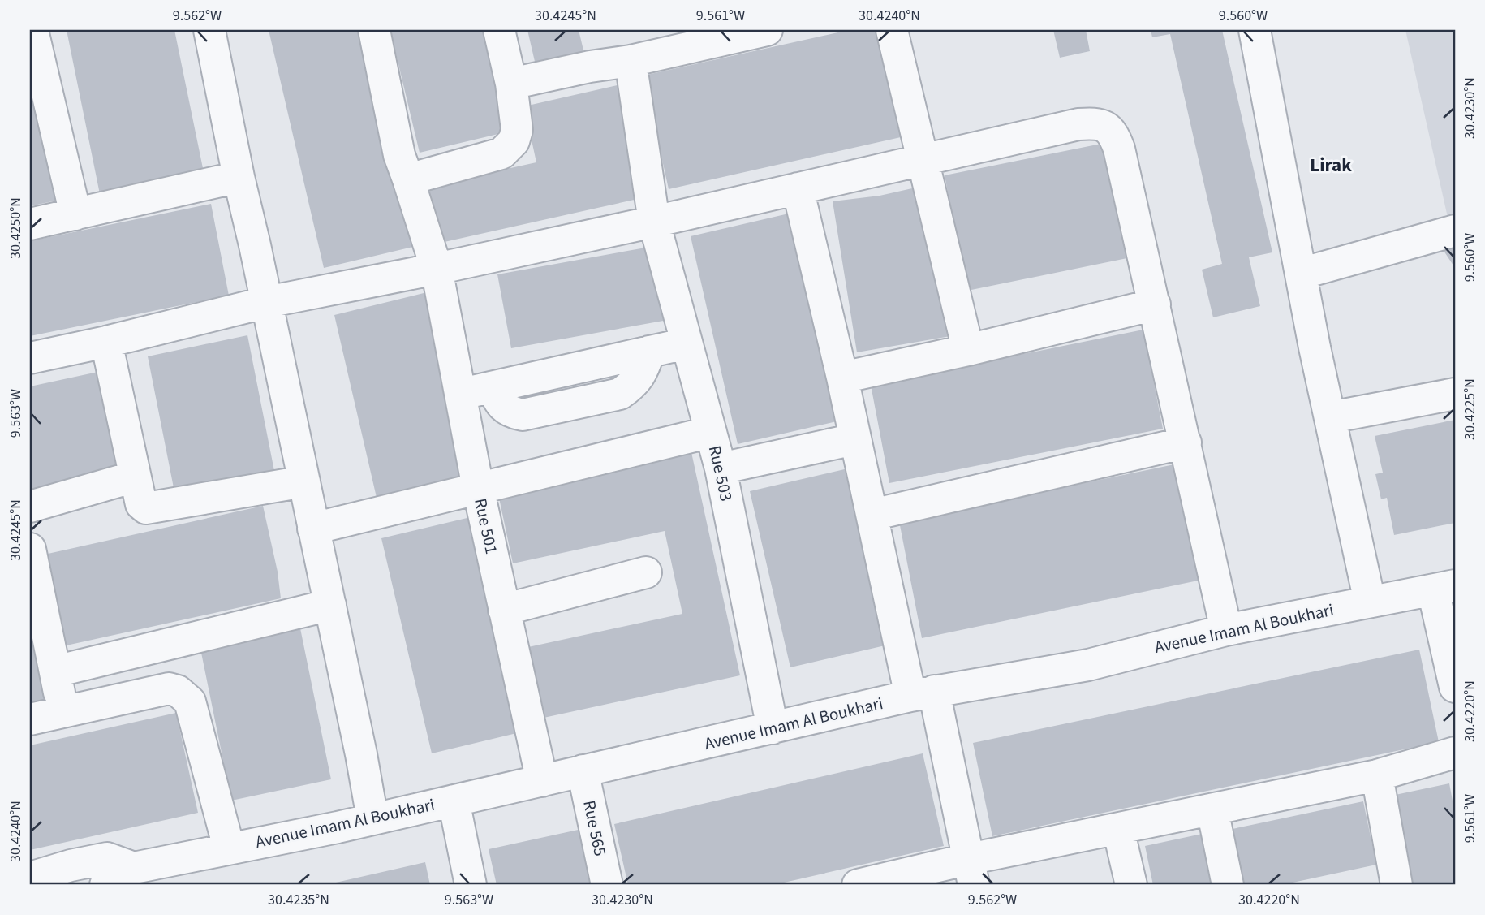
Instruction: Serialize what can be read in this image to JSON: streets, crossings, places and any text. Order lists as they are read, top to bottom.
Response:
{
  "streets": {
    "street": [
      "Rue 503",
      "Rue 501",
      "Avenue Imam Al Boukhari",
      "Rue 565"
    ]
  },
  "crossings": [
    ["Rue 503", "Avenue Imam Al Boukhari"],
    ["Rue 501", "Avenue Imam Al Boukhari"],
    ["Avenue Imam Al Boukhari", "Rue 565"]
  ],
  "districts": ["Lirak"],
  "coordinates": [
    "9.562°W",
    "30.4245°N",
    "9.561°W",
    "30.4240°N",
    "9.560°W",
    "30.4230°N",
    "30.4250°N",
    "30.4225°N",
    "9.563°W",
    "30.4220°N",
    "30.4235°N"
  ]
}
